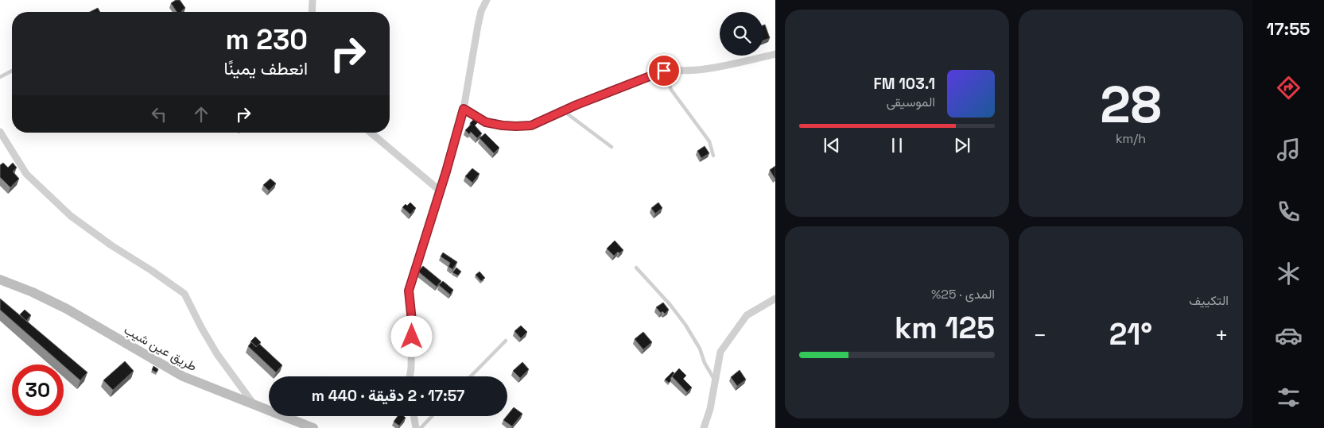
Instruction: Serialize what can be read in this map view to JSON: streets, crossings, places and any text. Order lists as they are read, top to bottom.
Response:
{
  "streets": {
    "main road": ["طريق عين شيب"]
  },
  "page": {
    "tabs": "17:55",
    "tile": [
      ["28", "km/h"],
      "التكييف",
      ["المدى · 25%", "125 km"]
    ],
    "turn": ["230 m", "انعطف يمينًا"],
    "song": ["103.1 FM", "الموسيقى"],
    "heat": ["−", "21°", "+"],
    "limit": "30",
    "trip": "17:57 · 2 دقيقة · 440 m"
  }
}
